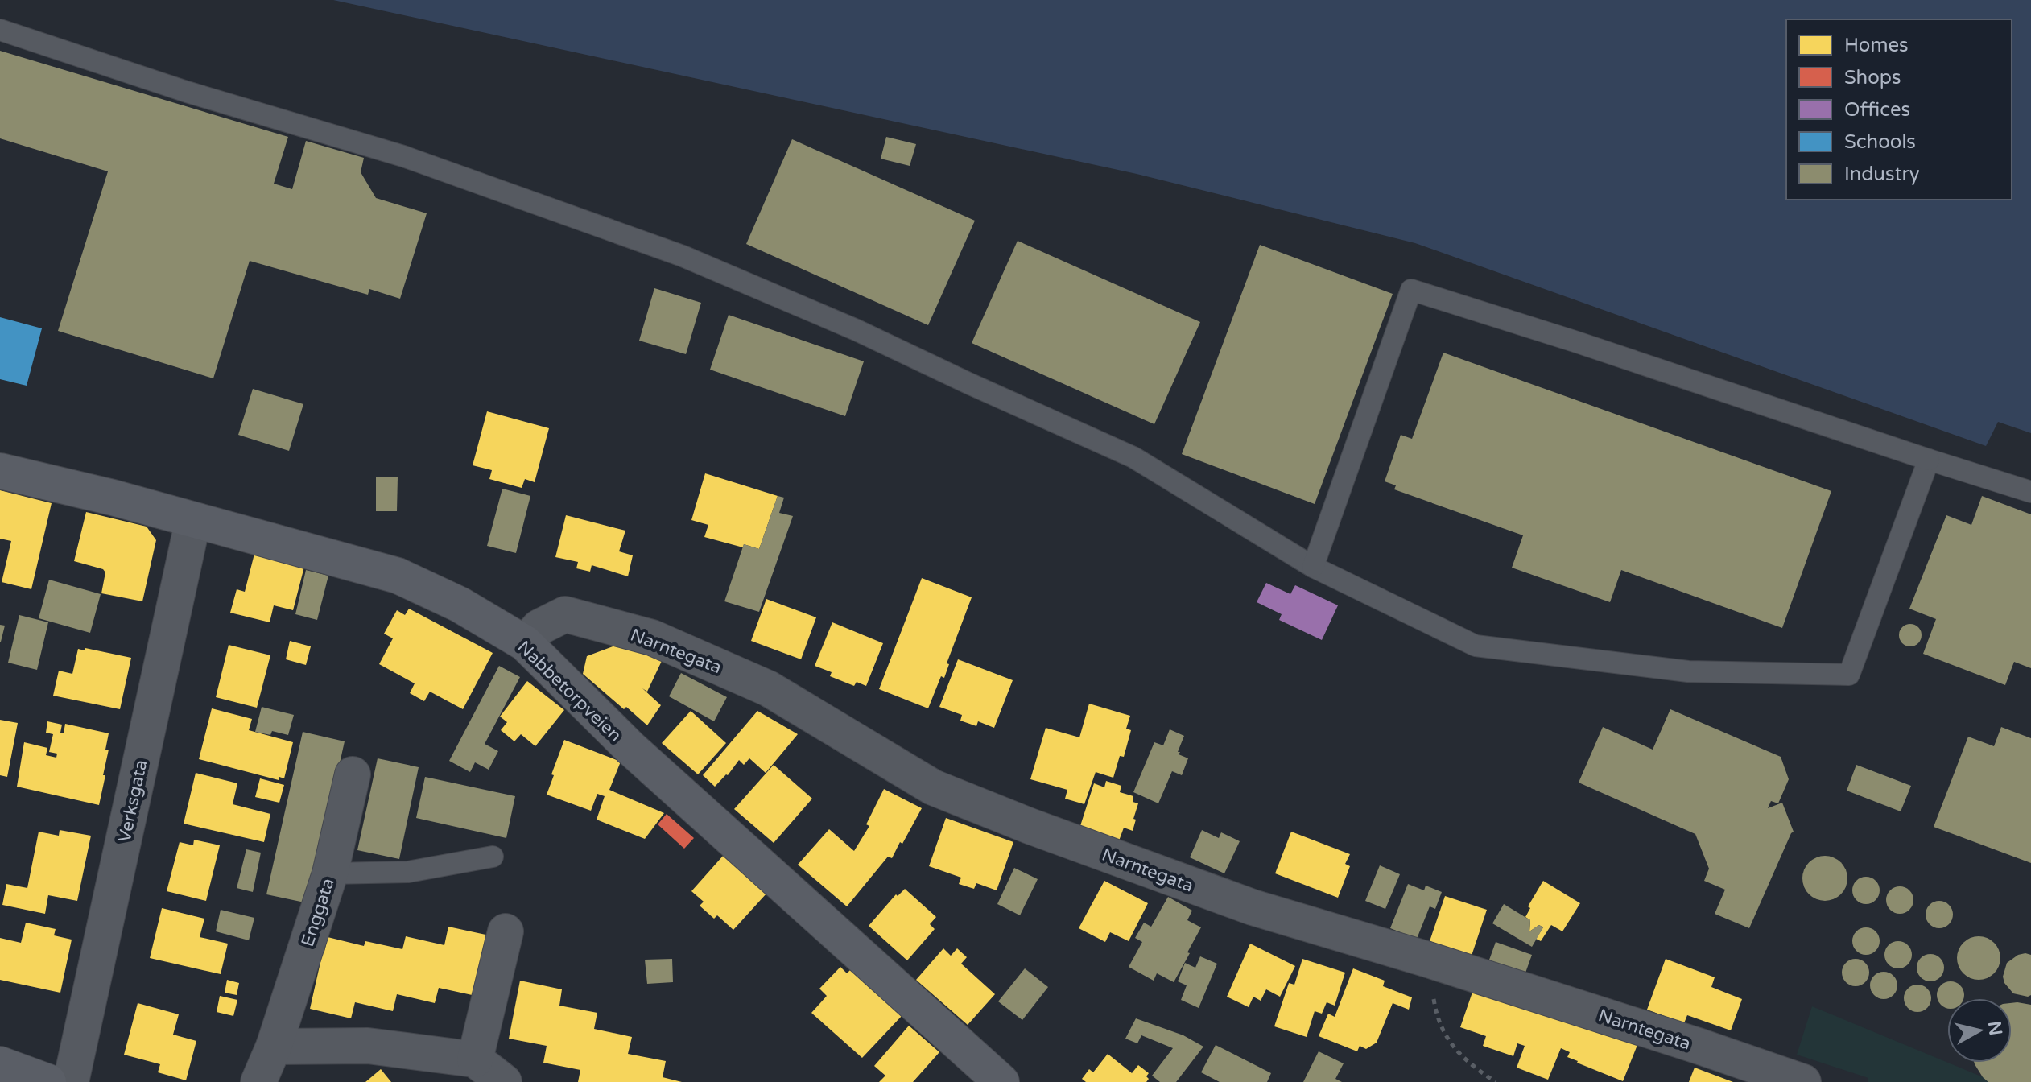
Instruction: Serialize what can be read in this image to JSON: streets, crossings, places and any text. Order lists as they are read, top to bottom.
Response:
{
  "streets": {
    "main road": ["Nabbetorpveien"],
    "street": ["Narntegata", "Verksgata", "Enggata"]
  },
  "crossings": [
    ["Narntegata", "Nabbetorpveien"],
    ["Nabbetorpveien", "Verksgata"]
  ],
  "legend": [
    "Homes",
    "Shops",
    "Offices",
    "Schools",
    "Industry"
  ],
  "north": "right"
}
